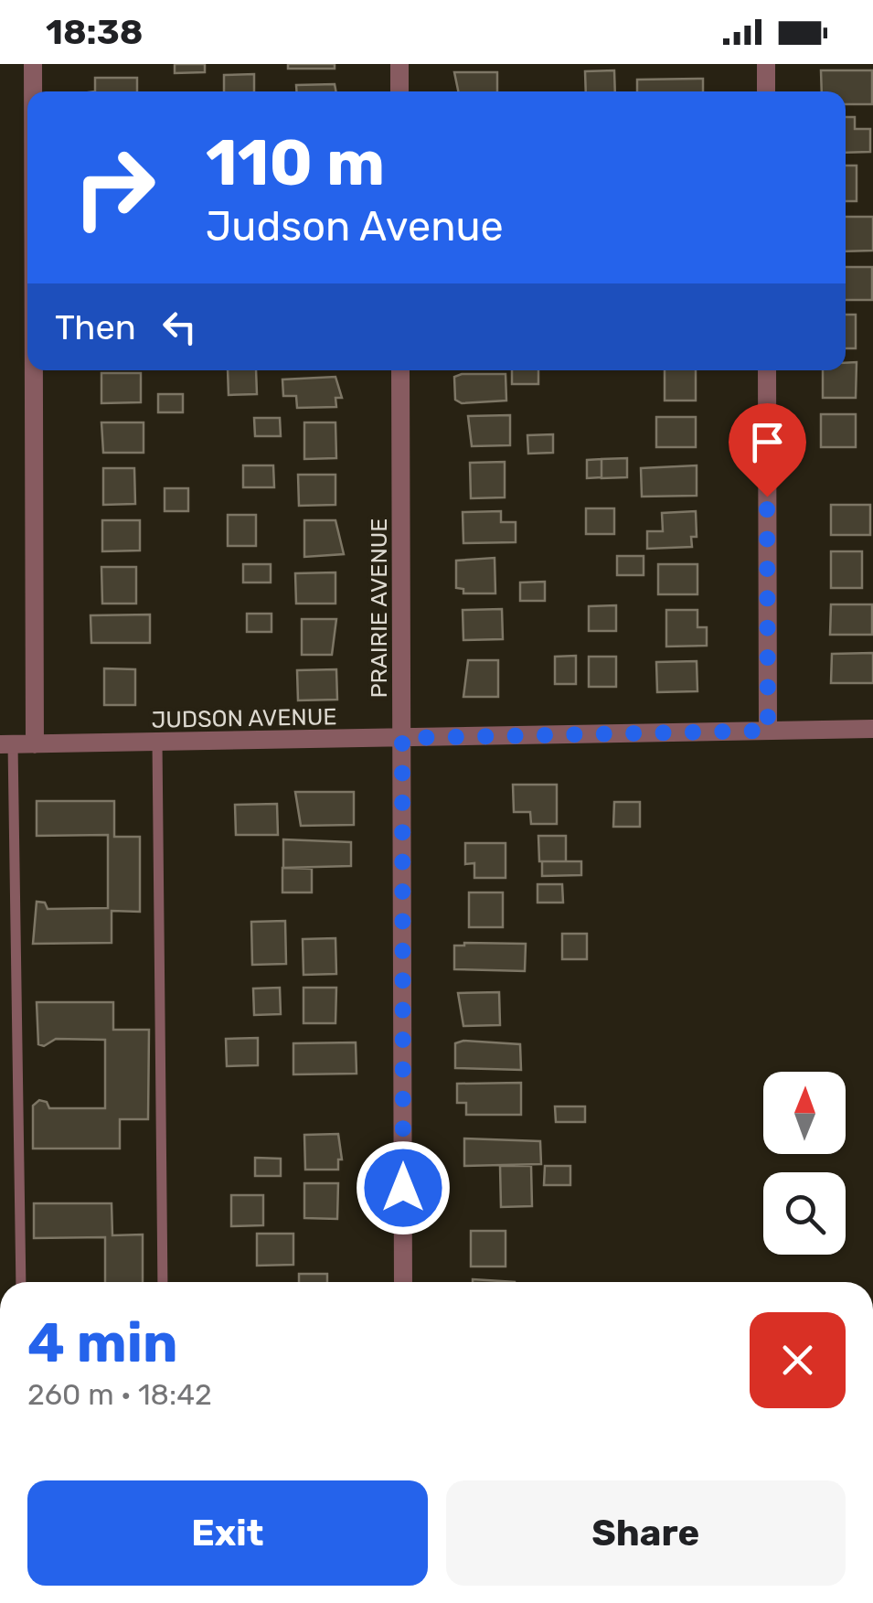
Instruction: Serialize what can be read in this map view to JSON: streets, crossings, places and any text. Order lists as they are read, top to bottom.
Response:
{
  "streets": {
    "street": ["PRAIRIE AVENUE", "JUDSON AVENUE"]
  },
  "crossings": [
    ["PRAIRIE AVENUE", "JUDSON AVENUE"]
  ],
  "north": "top",
  "page": {
    "status": "18:38",
    "turn": ["110 m", "Judson Avenue"],
    "then": "Then",
    "heading": ["4 min", "260 m · 18:42"],
    "buttons": ["Exit", "Share"]
  }
}
